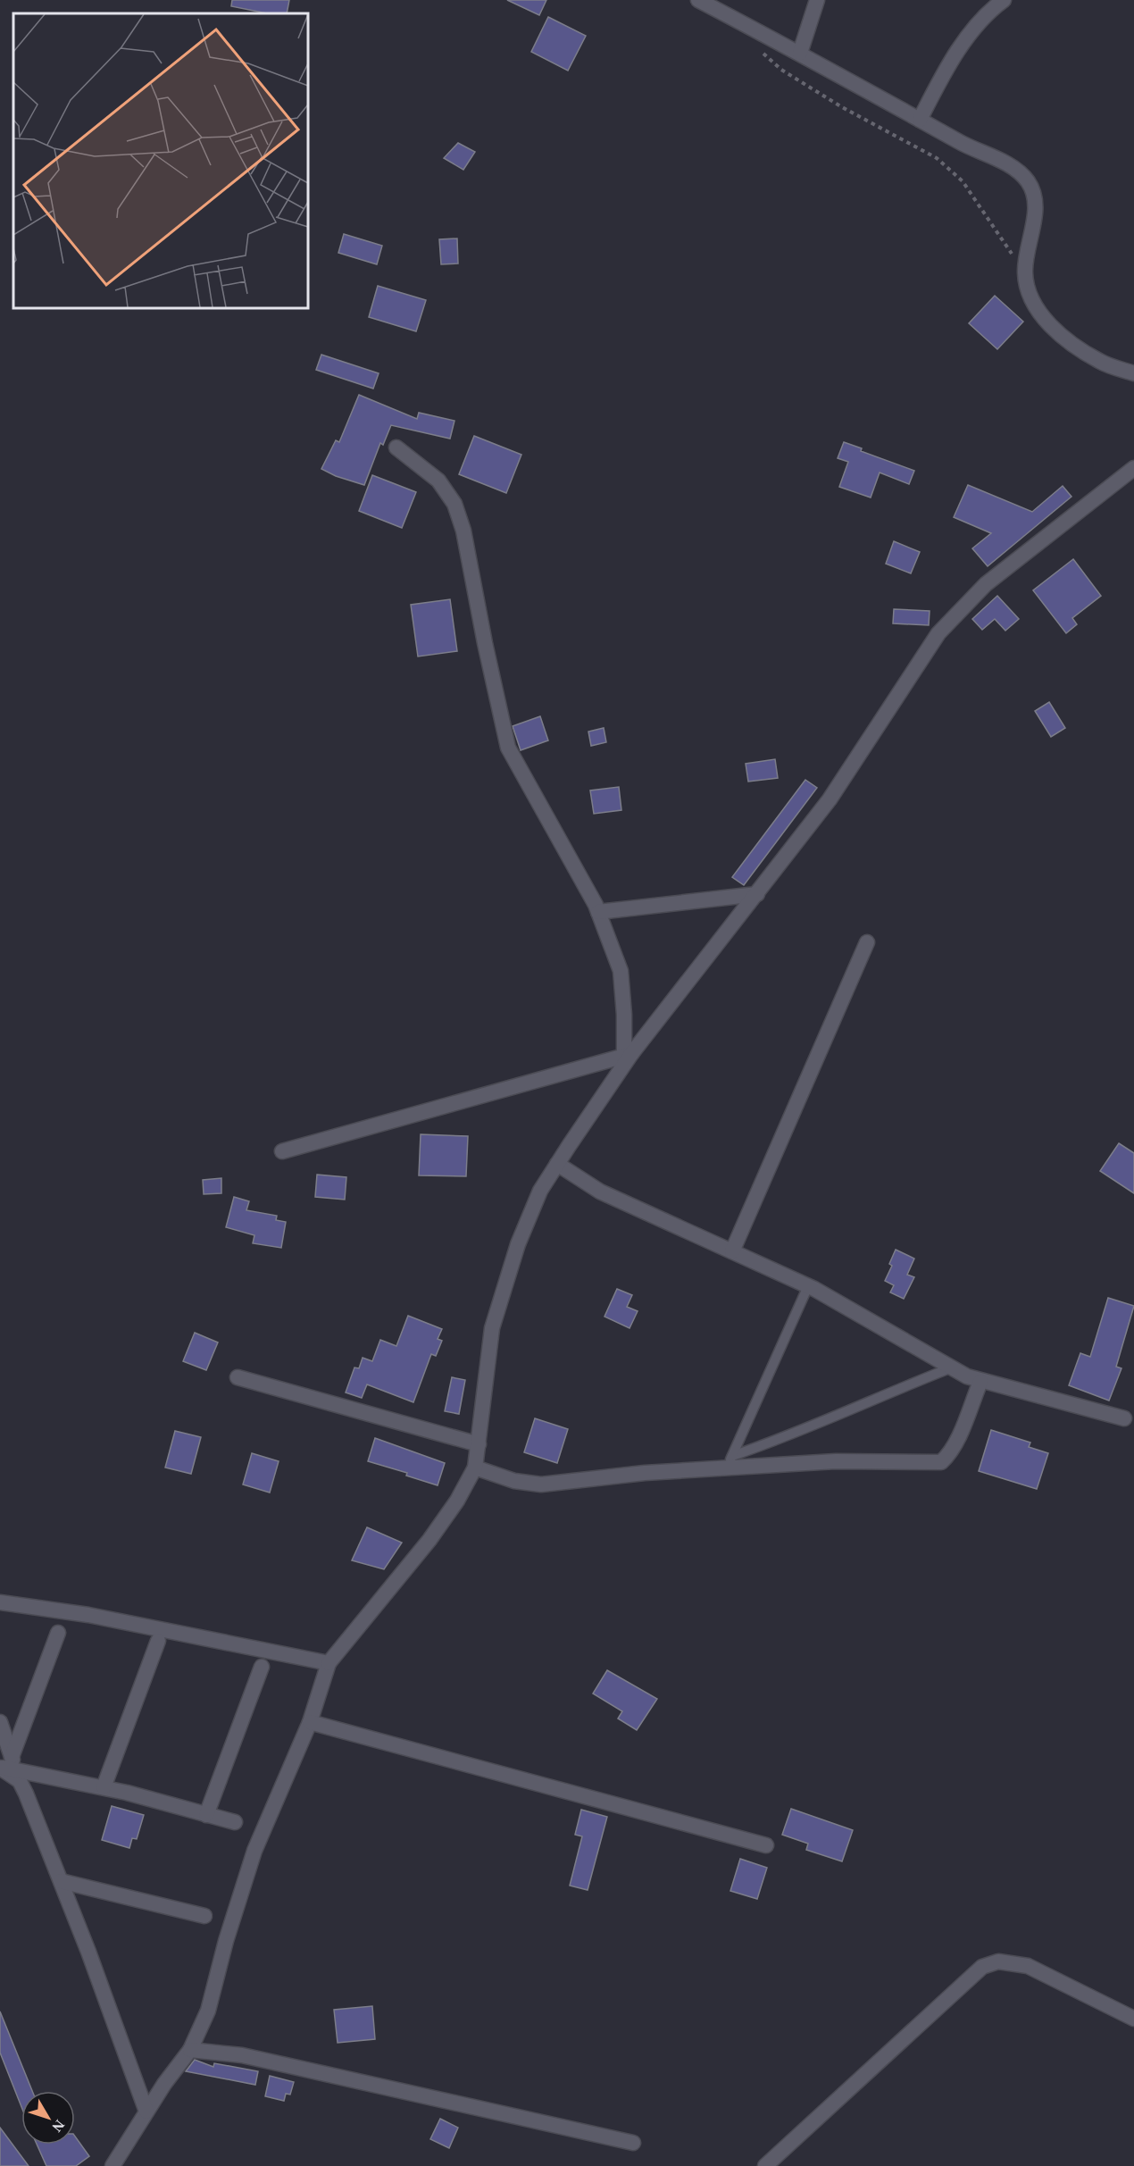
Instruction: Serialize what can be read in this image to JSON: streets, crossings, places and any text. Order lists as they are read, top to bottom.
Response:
{
  "north": "bottom right"
}
